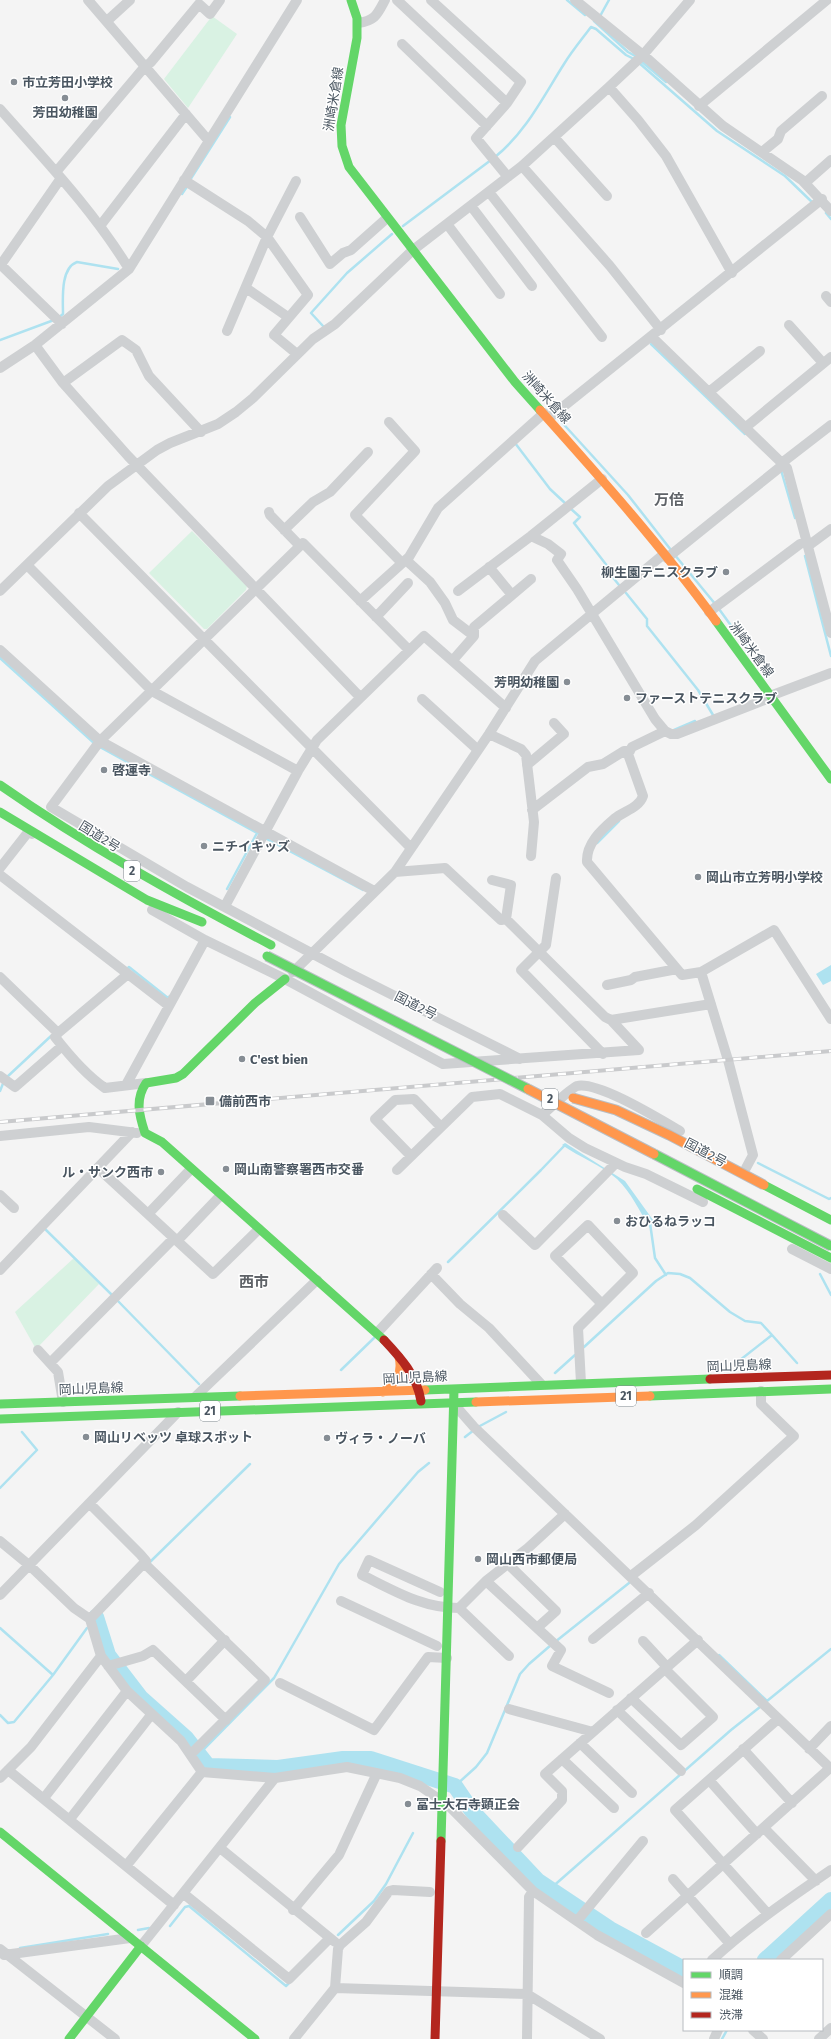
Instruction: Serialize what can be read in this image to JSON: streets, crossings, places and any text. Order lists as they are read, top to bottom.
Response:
{
  "streets": {
    "main road": [
      "洲崎米倉線",
      "国道2号",
      "2",
      "岡山児島線",
      "21"
    ]
  },
  "districts": ["万倍", "西市"],
  "places": {
    "other": [
      "市立芳田小学校",
      "芳田幼稚園",
      "柳生園テニスクラブ",
      "芳明幼稚園",
      "ファーストテニスクラブ",
      "啓運寺",
      "ニチイキッズ",
      "岡山市立芳明小学校",
      "C'est bien",
      "岡山南警察署西市交番",
      "ル・サンク西市",
      "おひるねラッコ",
      "岡山リベッツ 卓球スポット",
      "ヴィラ・ノーバ",
      "岡山西市郵便局",
      "冨士大石寺顕正会"
    ],
    "transit": ["備前西市"]
  },
  "legend": ["順調", "混雑", "渋滞"]
}
